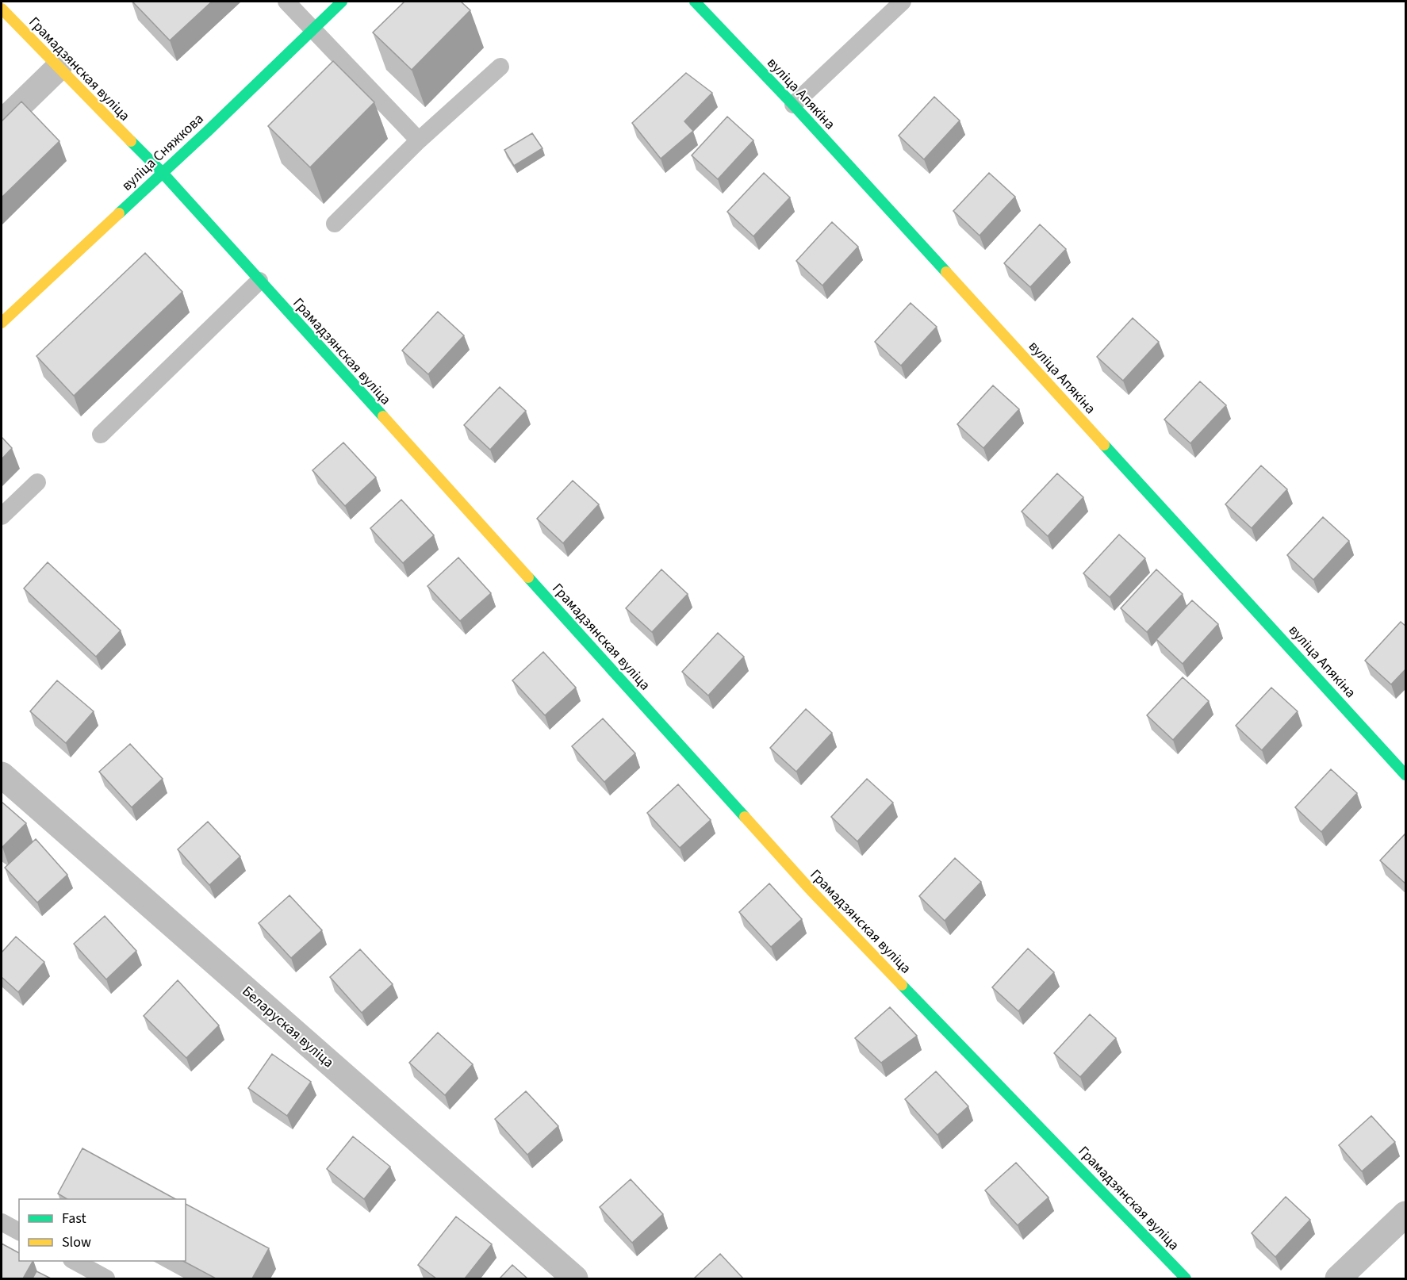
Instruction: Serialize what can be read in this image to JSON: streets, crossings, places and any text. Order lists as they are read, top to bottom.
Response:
{
  "streets": {
    "street": [
      "Грамадзянская вуліца",
      "вуліца Апякіна",
      "вуліца Сняжкова",
      "Беларуская вуліца"
    ]
  },
  "crossings": [
    ["Грамадзянская вуліца", "вуліца Сняжкова"]
  ],
  "legend": ["Fast", "Slow"]
}
